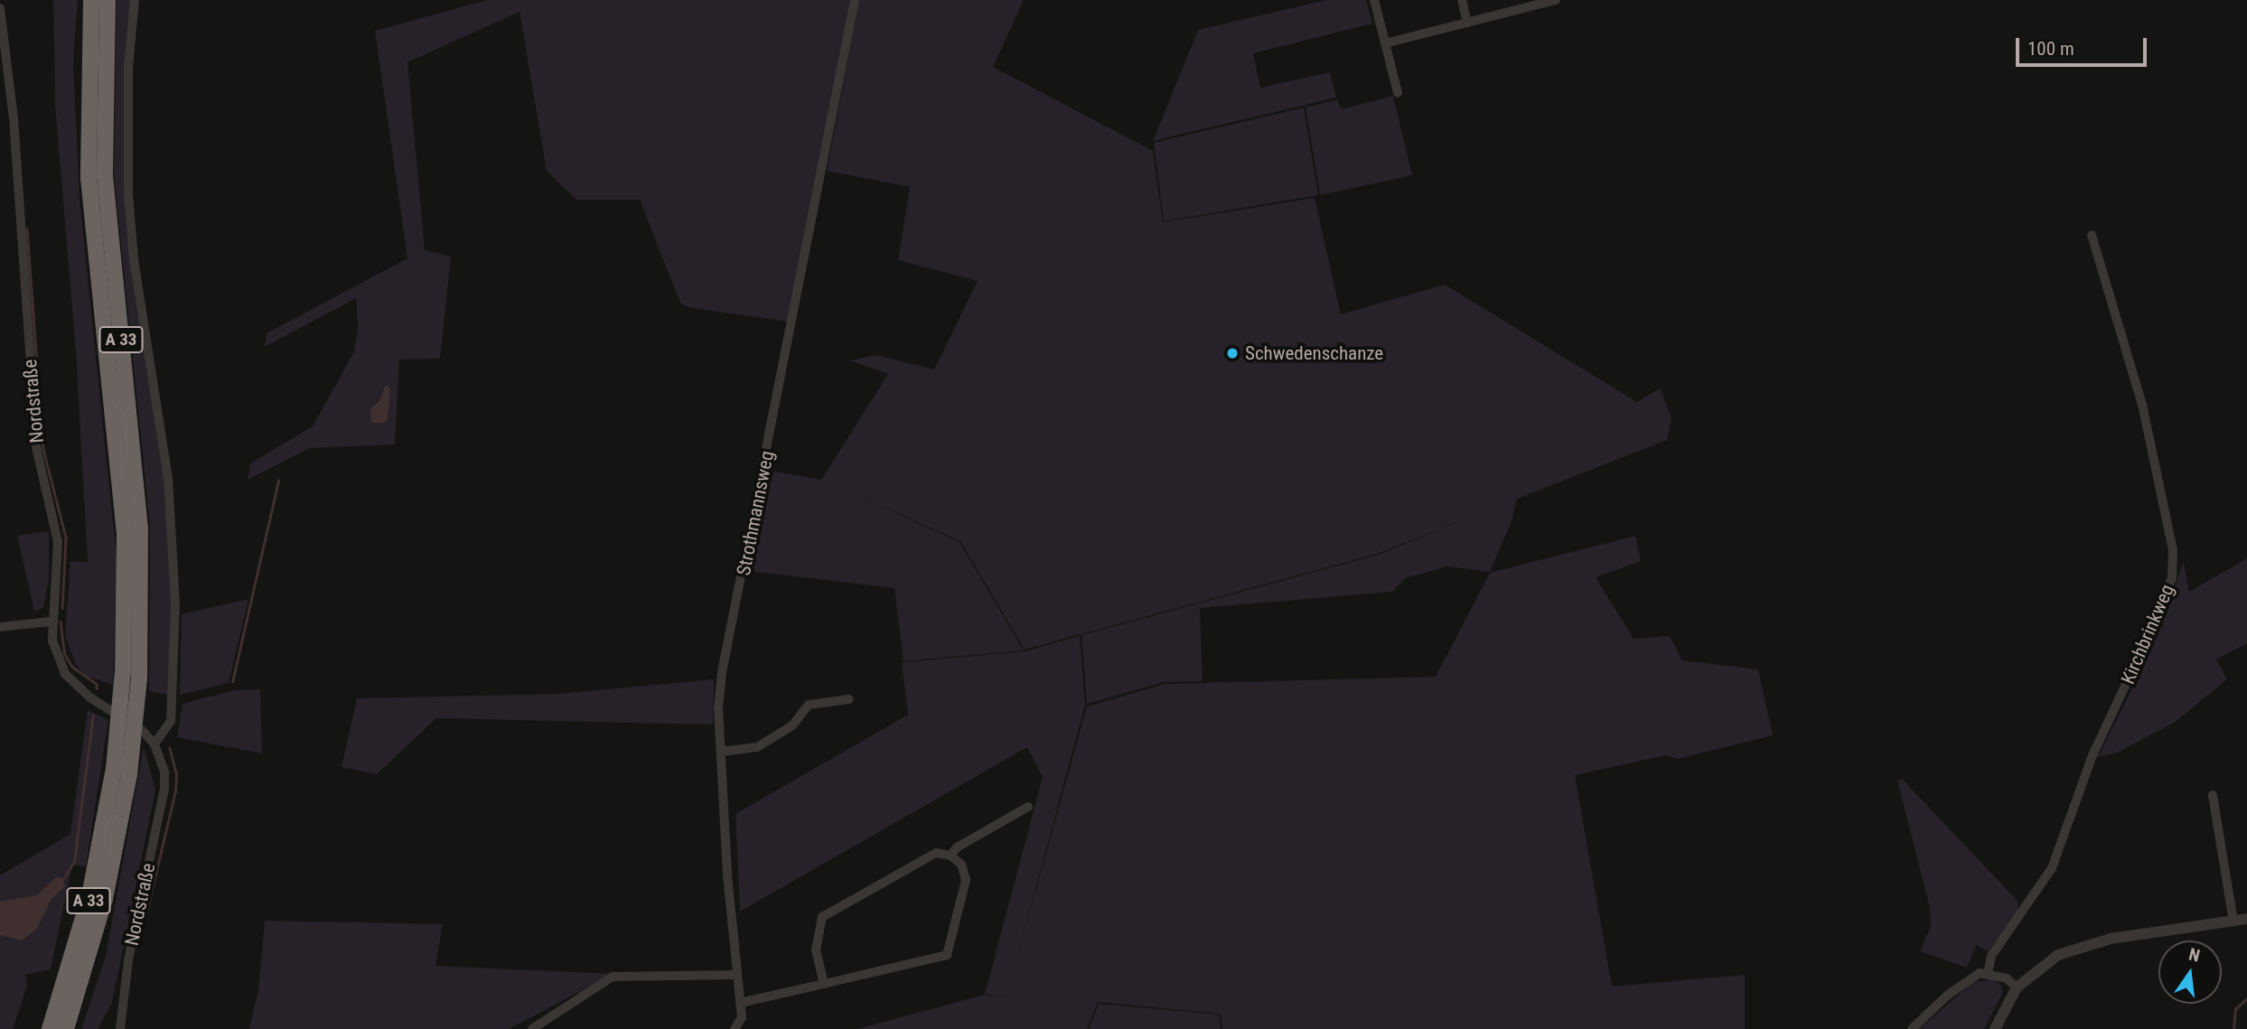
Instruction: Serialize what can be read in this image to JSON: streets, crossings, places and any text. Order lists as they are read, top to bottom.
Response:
{
  "streets": {
    "highway": ["A 33"],
    "street": ["Nordstraße", "Strothmannsweg", "Kirchbrinkweg"]
  },
  "places": ["Schwedenschanze"],
  "scale_bar": "100 m",
  "north": "top"
}
